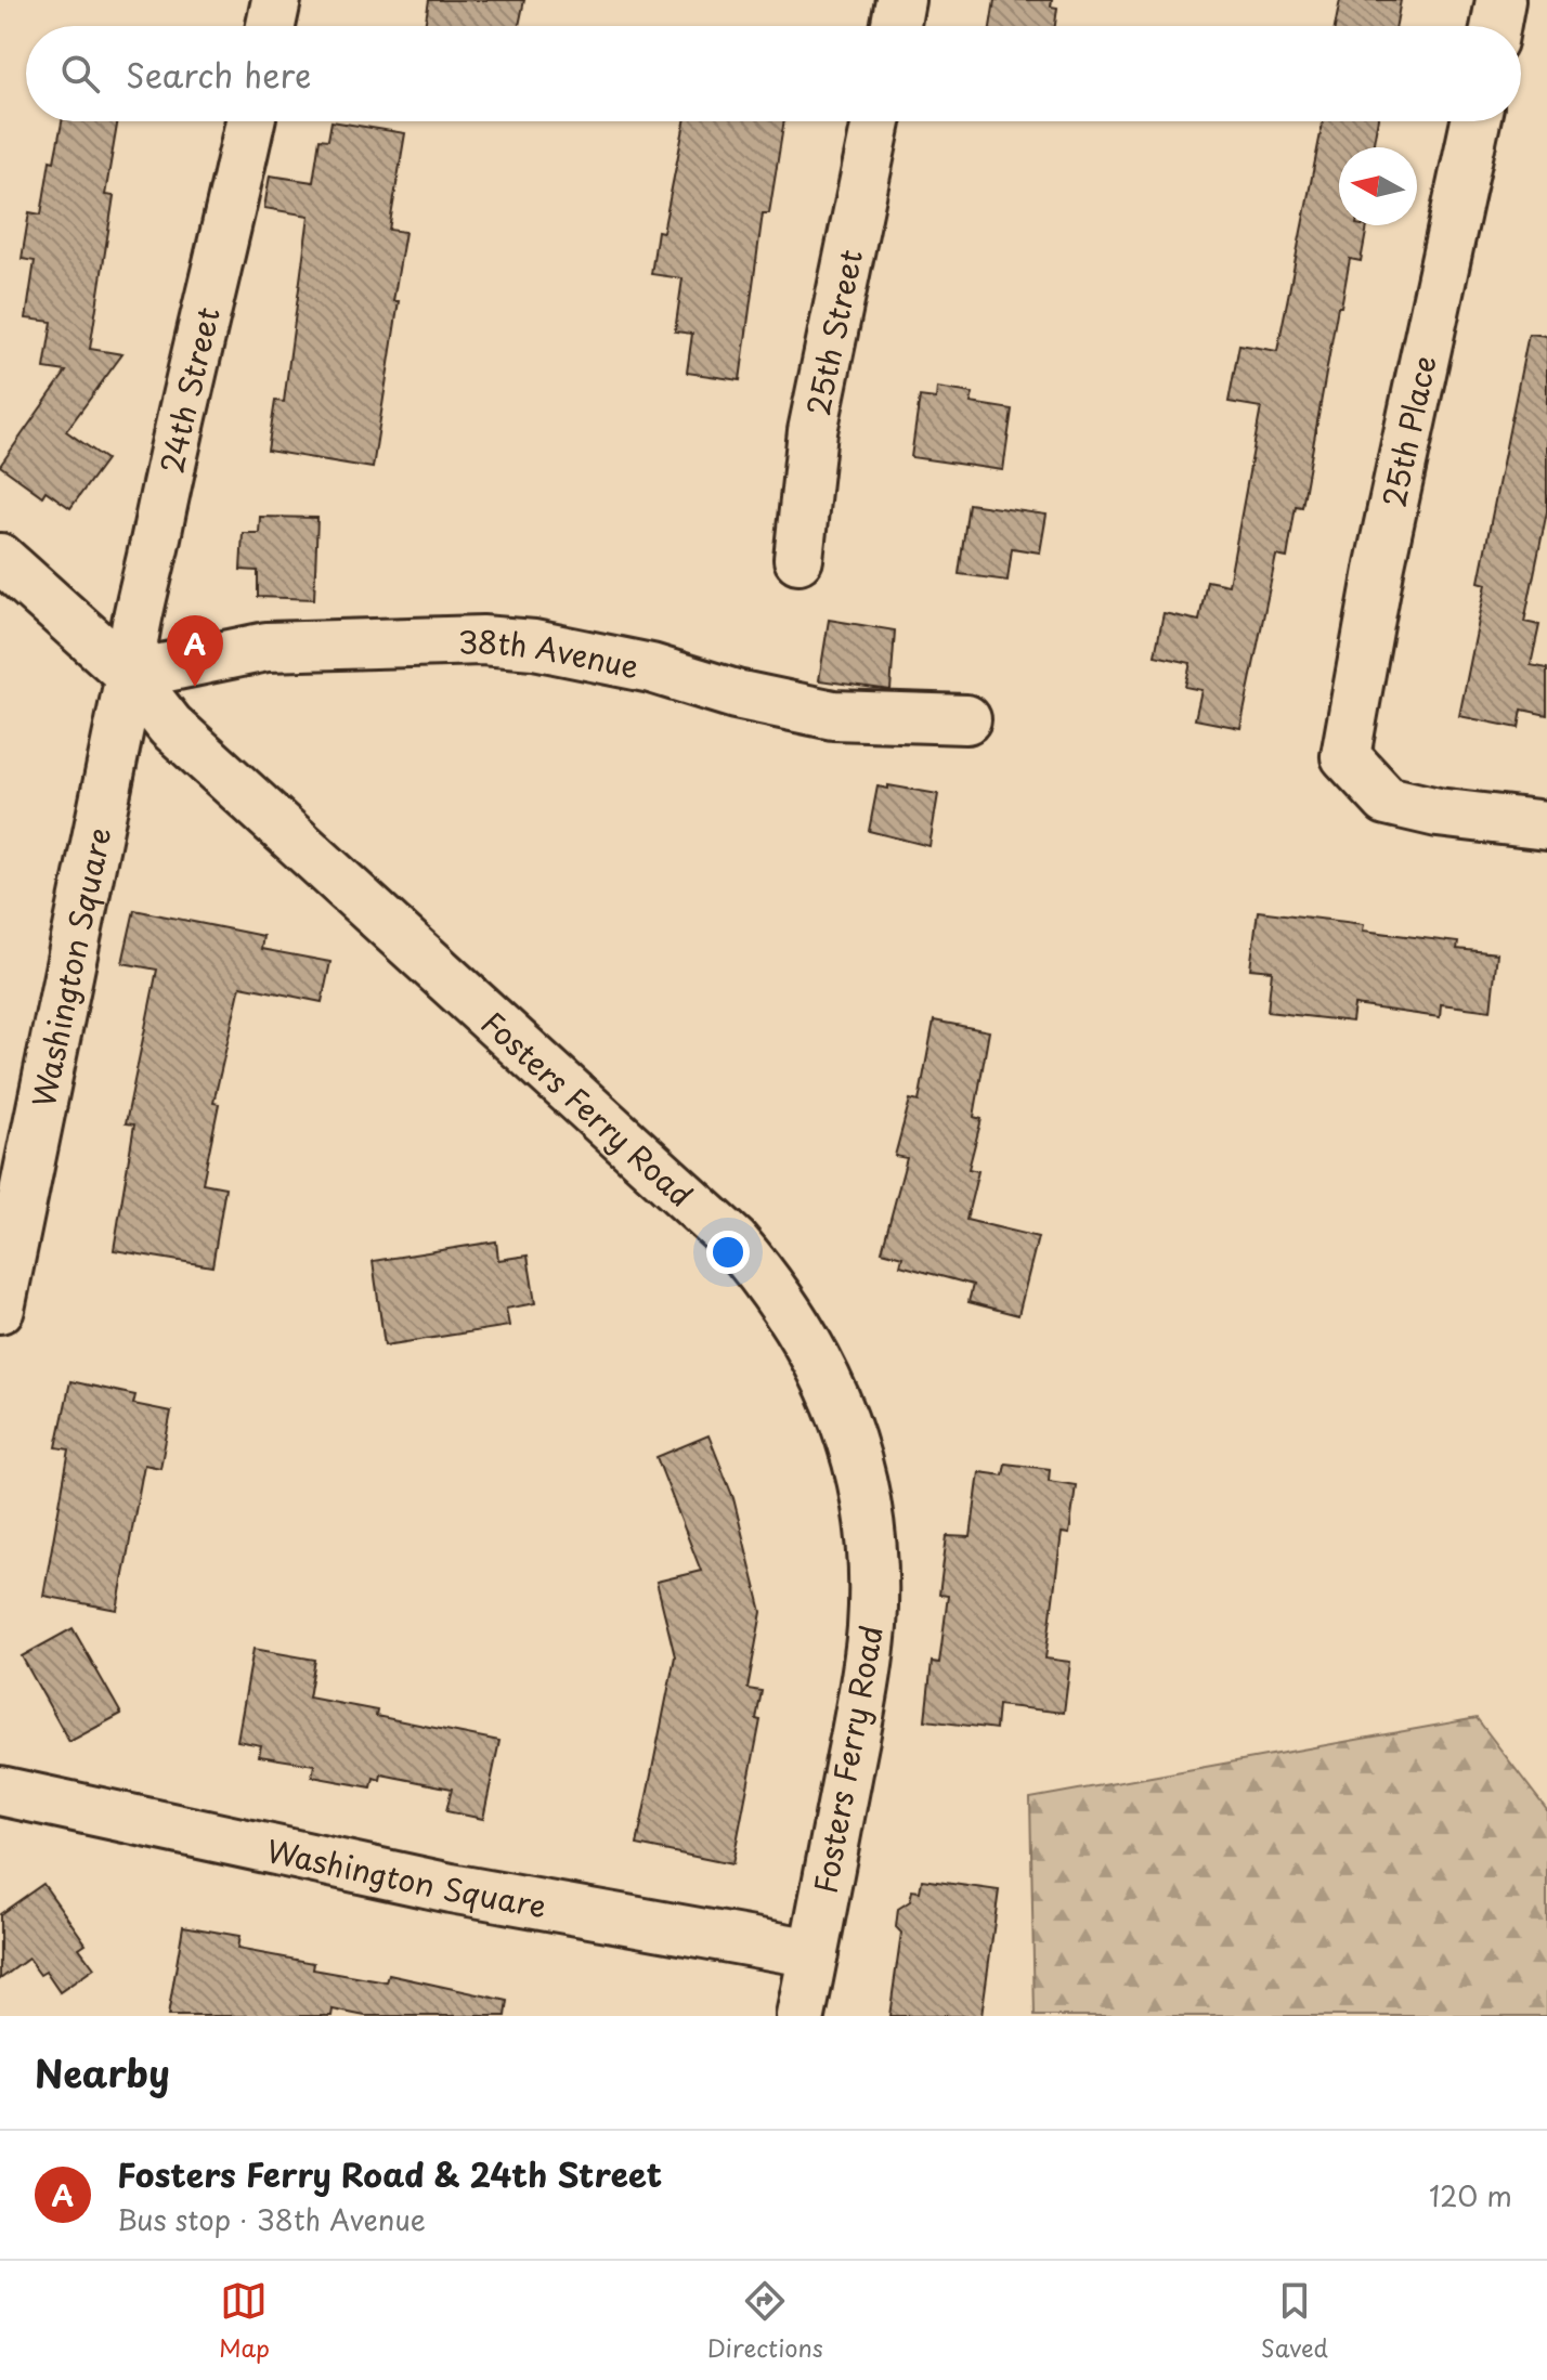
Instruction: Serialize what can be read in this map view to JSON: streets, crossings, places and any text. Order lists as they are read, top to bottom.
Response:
{
  "streets": {
    "street": [
      "25th Street",
      "24th Street",
      "25th Place",
      "38th Avenue",
      "Washington Square",
      "Fosters Ferry Road"
    ]
  },
  "crossings": [
    ["24th Street", "38th Avenue"],
    ["24th Street", "Washington Square"],
    ["24th Street", "Fosters Ferry Road"],
    ["38th Avenue", "Washington Square"],
    ["38th Avenue", "Fosters Ferry Road"],
    ["Washington Square", "Fosters Ferry Road"]
  ],
  "north": "left",
  "page": {
    "search": "Search here",
    "pins": "A",
    "heading": "Nearby",
    "list": [
      {
        "mark": "A",
        "name": "Fosters Ferry Road & 24th Street",
        "note": "Bus stop · 38th Avenue",
        "value": "120 m"
      }
    ],
    "nav": ["Map", "Directions", "Saved"]
  }
}
